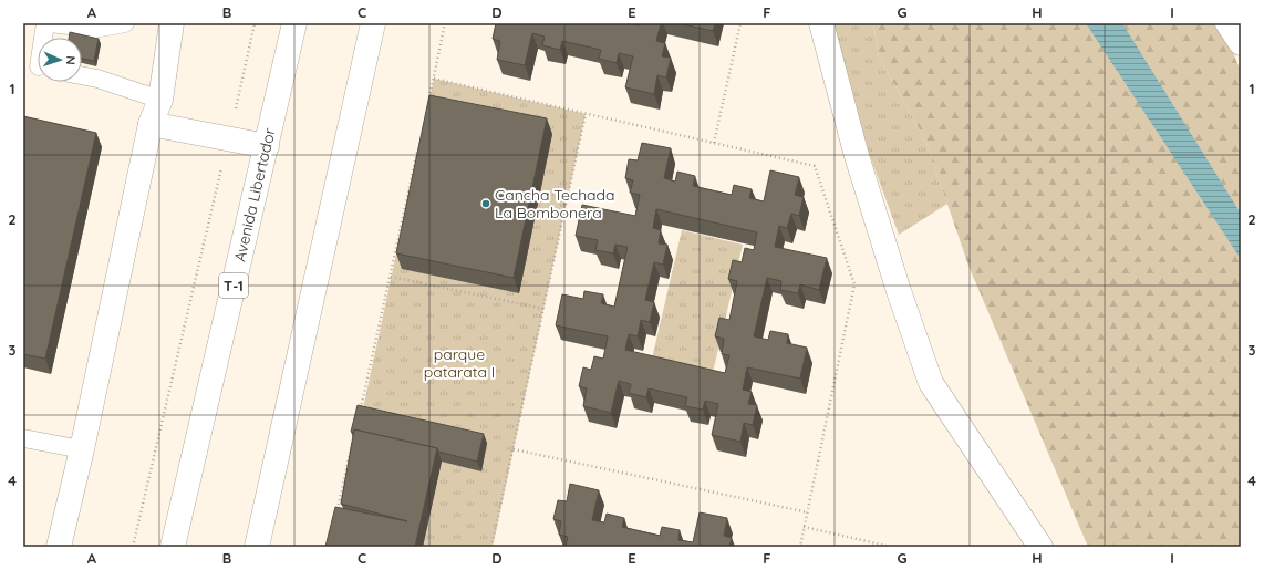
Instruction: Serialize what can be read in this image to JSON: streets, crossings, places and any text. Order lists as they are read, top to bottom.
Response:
{
  "streets": {
    "street": ["Avenida Libertador", "T-1"]
  },
  "parks": ["parque patarata I"],
  "places": ["Cancha Techada La Bombonera"],
  "north": "right",
  "grid": {
    "columns": [
      "A",
      "B",
      "C",
      "D",
      "E",
      "F",
      "G",
      "H",
      "I"
    ],
    "rows": [
      "1",
      "2",
      "3",
      "4"
    ]
  }
}
